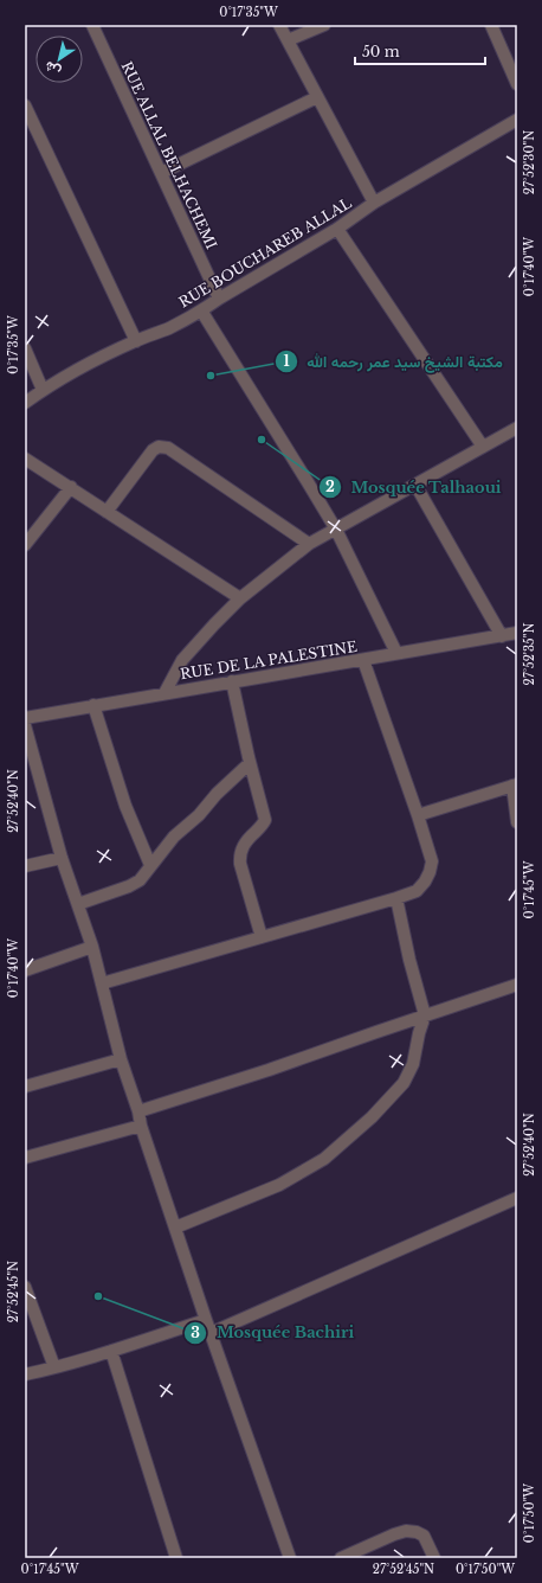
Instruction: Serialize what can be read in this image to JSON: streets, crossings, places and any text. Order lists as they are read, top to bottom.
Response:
{
  "streets": {
    "street": ["RUE ALLAL BELHACHEMI", "RUE BOUCHAREB ALLAL", "RUE DE LA PALESTINE"]
  },
  "crossings": [
    ["RUE ALLAL BELHACHEMI", "RUE BOUCHAREB ALLAL"]
  ],
  "places": ["مكتبة الشيخ سيد عمر رحمه الله", "Mosquée Talhaoui", "Mosquée Bachiri"],
  "scale_bar": "50 m",
  "north": "bottom left",
  "coordinates": [
    "0°17'35\"W",
    "27°52'30\"N",
    "0°17'40\"W",
    "27°52'35\"N",
    "27°52'40\"N",
    "0°17'45\"W",
    "27°52'45\"N",
    "0°17'50\"W"
  ]
}
